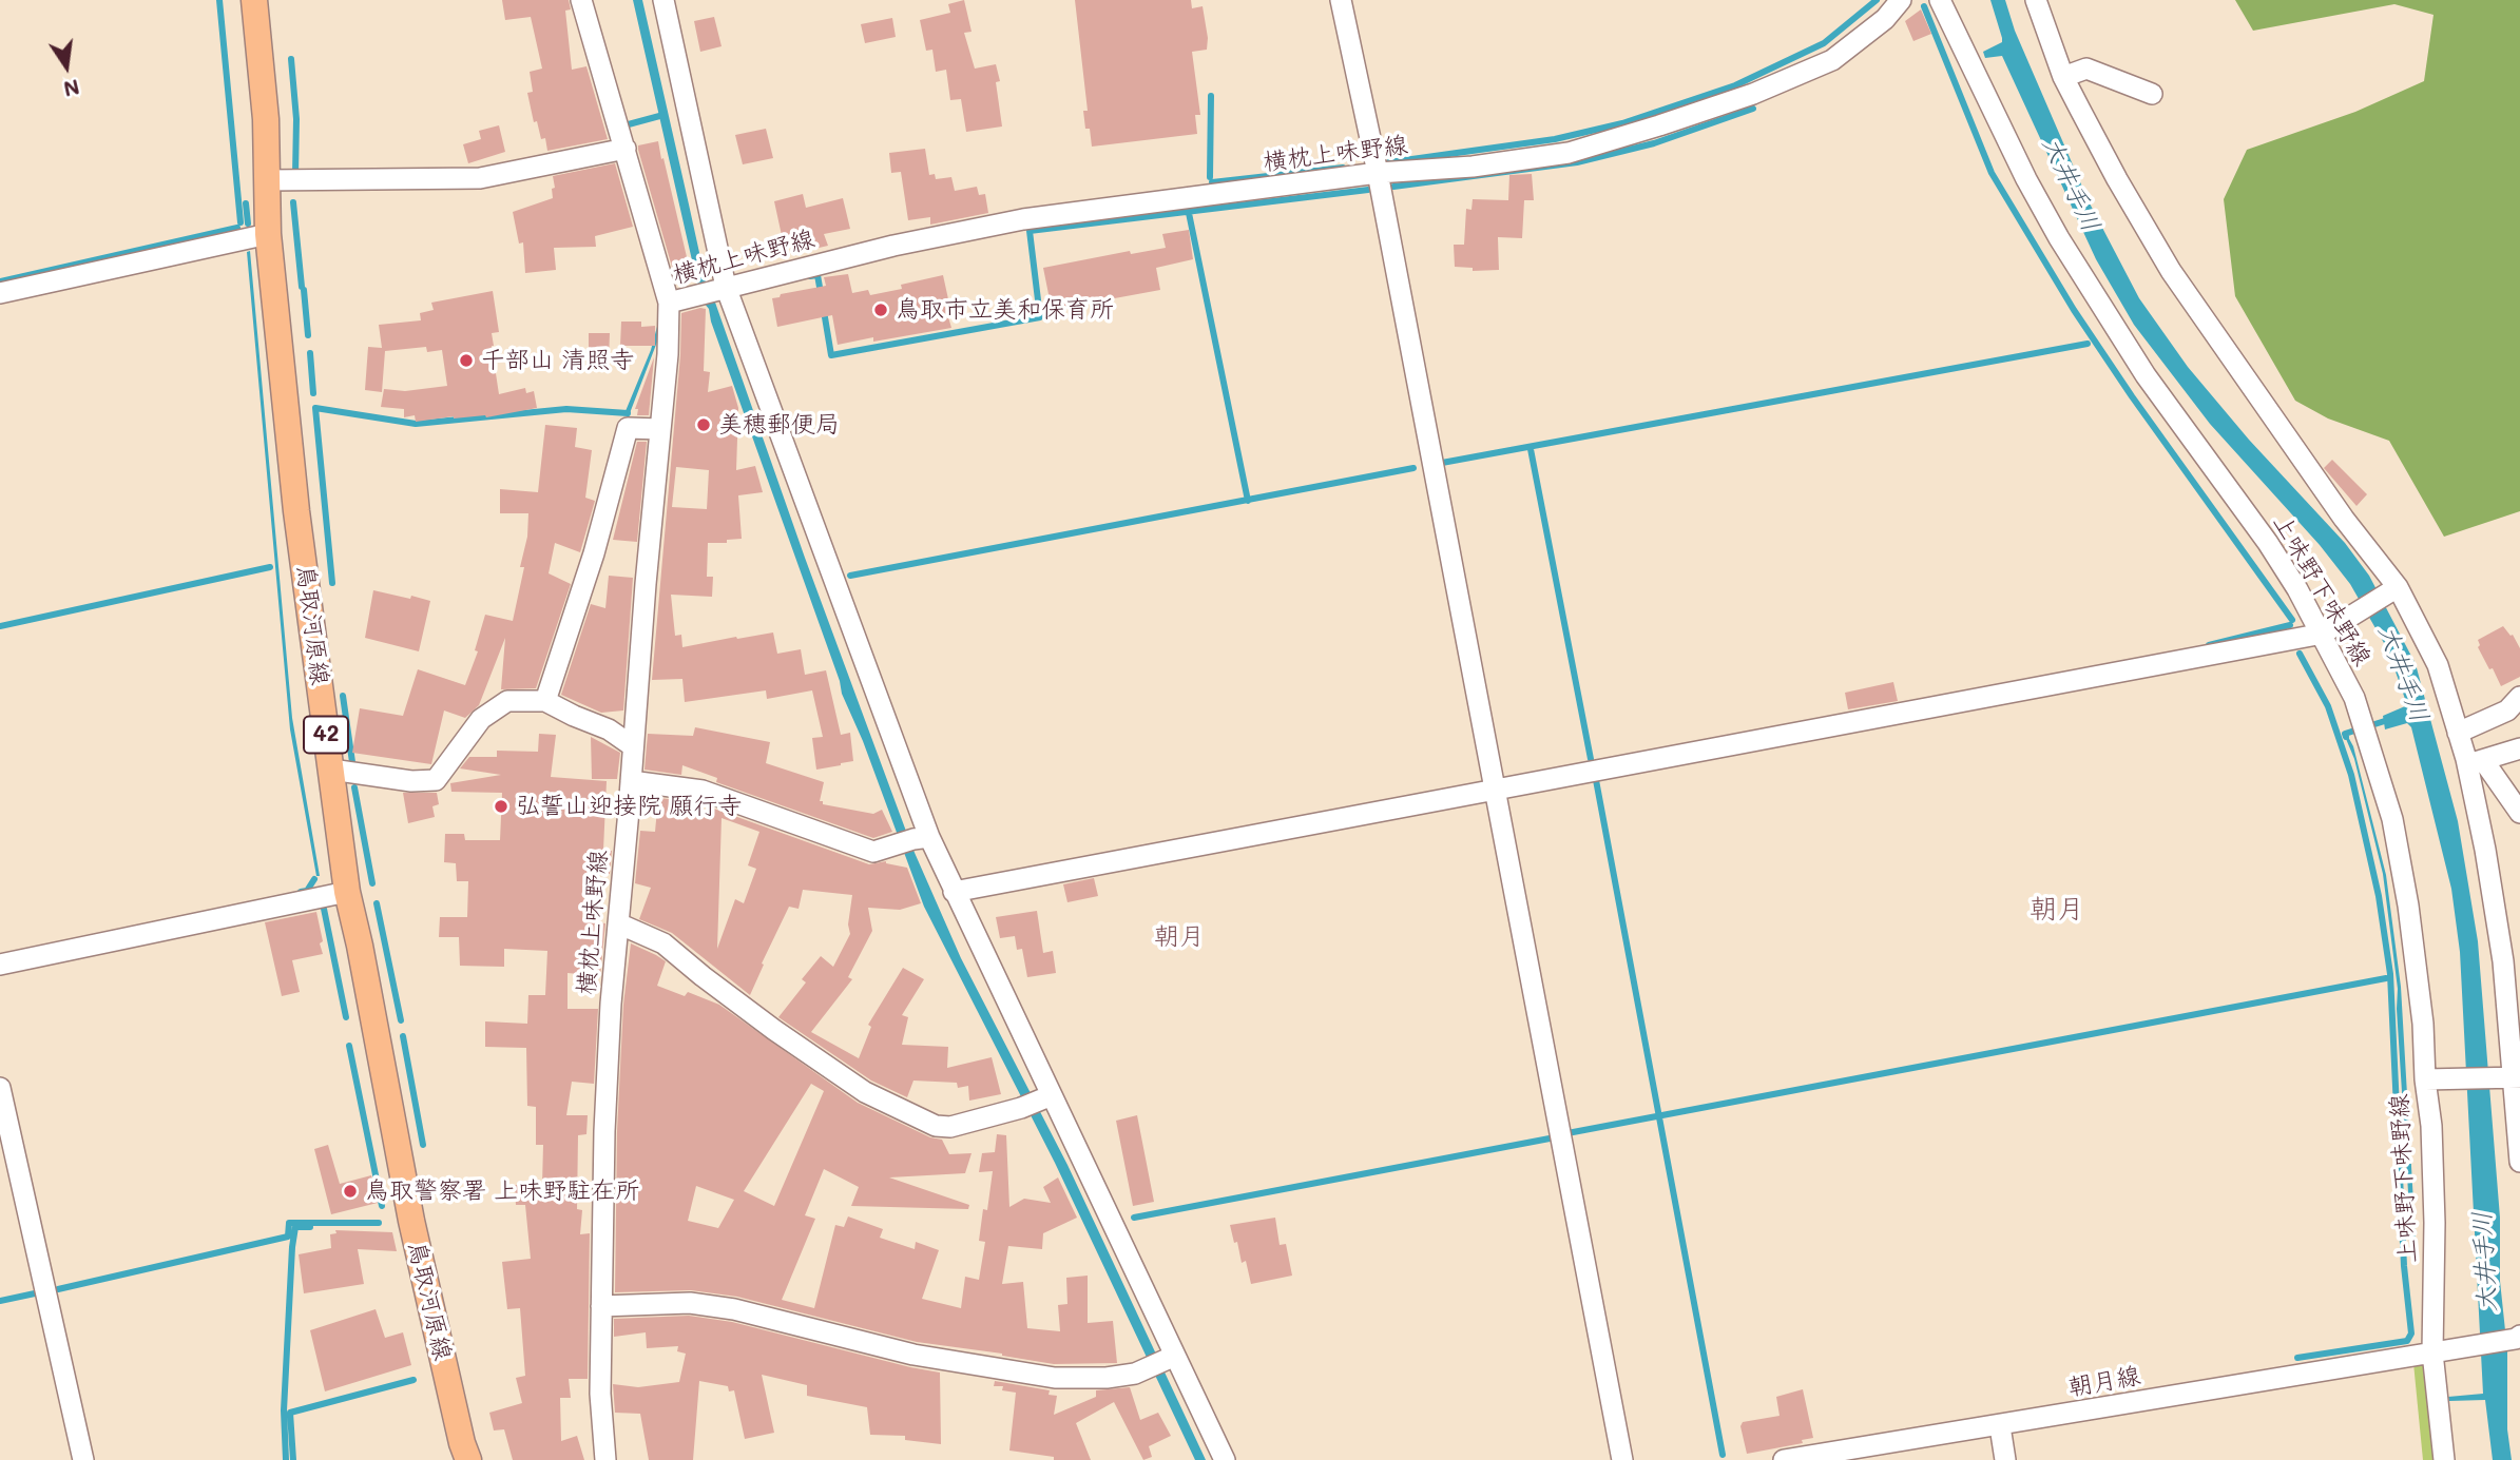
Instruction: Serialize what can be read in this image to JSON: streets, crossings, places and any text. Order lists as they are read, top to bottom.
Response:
{
  "streets": {
    "main road": ["鳥取河原線", "42"],
    "street": ["横枕上味野線", "上味野下味野線", "朝月線"]
  },
  "crossings": [
    ["上味野下味野線", "朝月線"]
  ],
  "districts": ["朝月", "朝月"],
  "water": ["大井手川"],
  "places": [
    "鳥取市立美和保育所",
    "千部山 清照寺",
    "美穂郵便局",
    "弘誓山迎接院 願行寺",
    "鳥取警察署 上味野駐在所"
  ],
  "north": "bottom"
}
